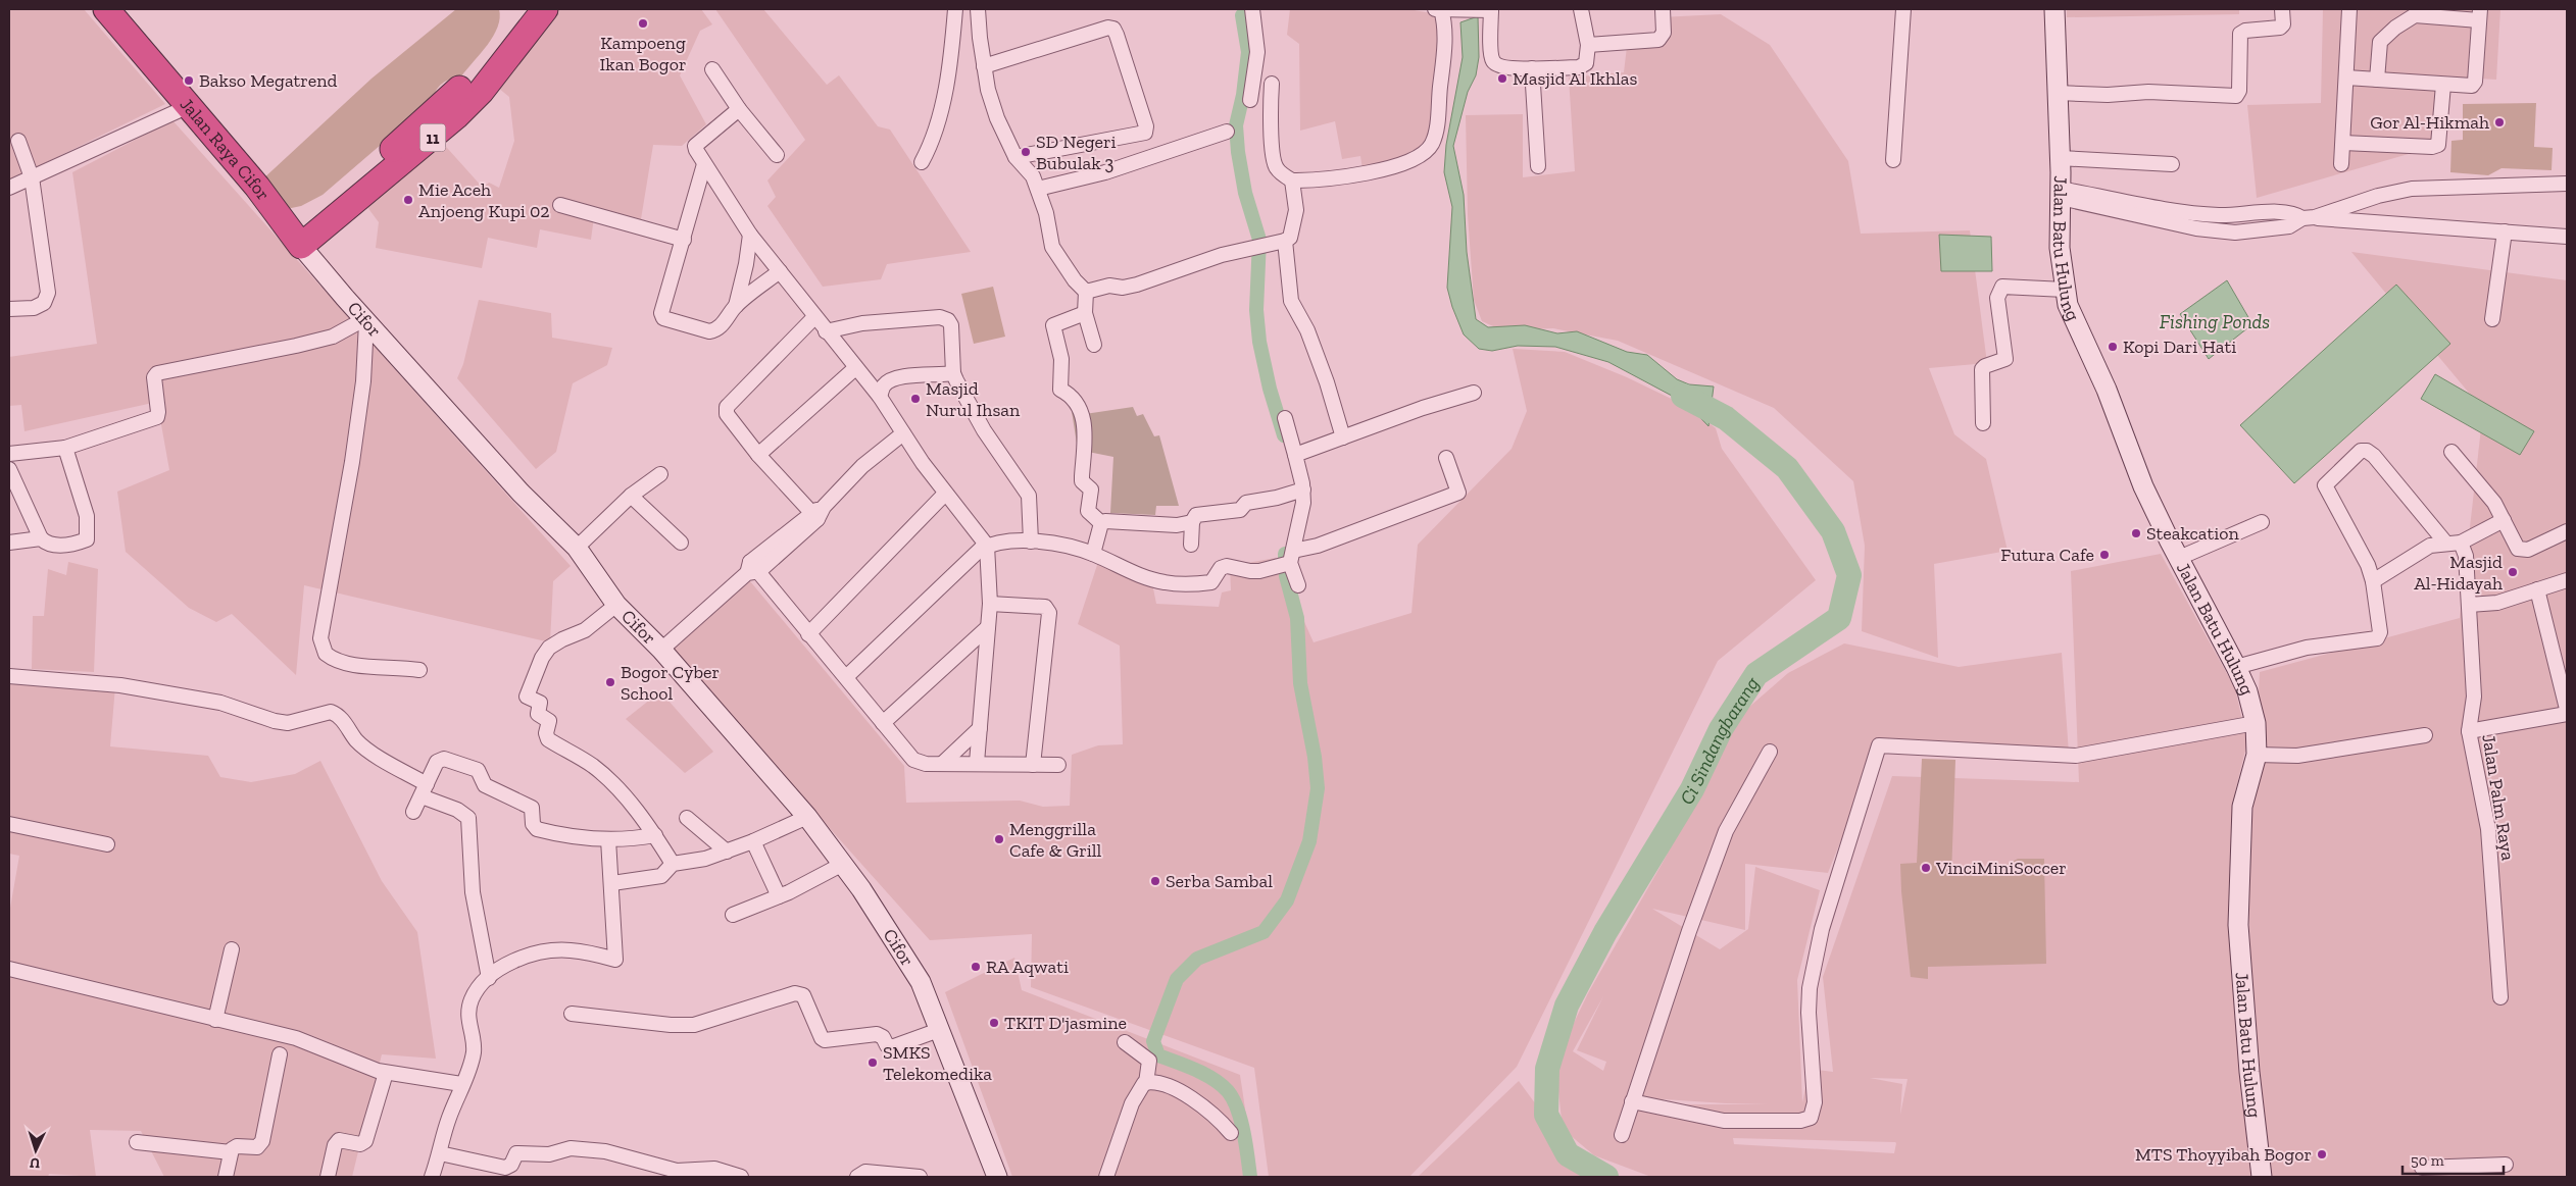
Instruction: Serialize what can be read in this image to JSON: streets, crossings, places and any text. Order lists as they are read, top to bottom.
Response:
{
  "streets": {
    "highway": ["11", "Jalan Raya Cifor"],
    "street": ["Jalan Batu Hulung", "Cifor", "Jalan Palm Raya"]
  },
  "crossings": [
    ["11", "Jalan Raya Cifor"],
    ["11", "Cifor"],
    ["Jalan Raya Cifor", "Cifor"],
    ["Jalan Batu Hulung", "Jalan Palm Raya"]
  ],
  "water": ["Fishing Ponds", "Ci Sindangbarang"],
  "places": [
    "Kampoeng Ikan Bogor",
    "Masjid Al Ikhlas",
    "Bakso Megatrend",
    "Gor Al-Hikmah",
    "SD Negeri Bubulak 3",
    "Mie Aceh Anjoeng Kupi 02",
    "Kopi Dari Hati",
    "Masjid Nurul Ihsan",
    "Steakcation",
    "Futura Cafe",
    "Masjid Al-Hidayah",
    "Bogor Cyber School",
    "Menggrilla Cafe & Grill",
    "VinciMiniSoccer",
    "Serba Sambal",
    "RA Aqwati",
    "TKIT D'jasmine",
    "SMKS Telekomedika",
    "MTS Thoyyibah Bogor"
  ],
  "scale_bar": "50 m",
  "north": "bottom"
}
